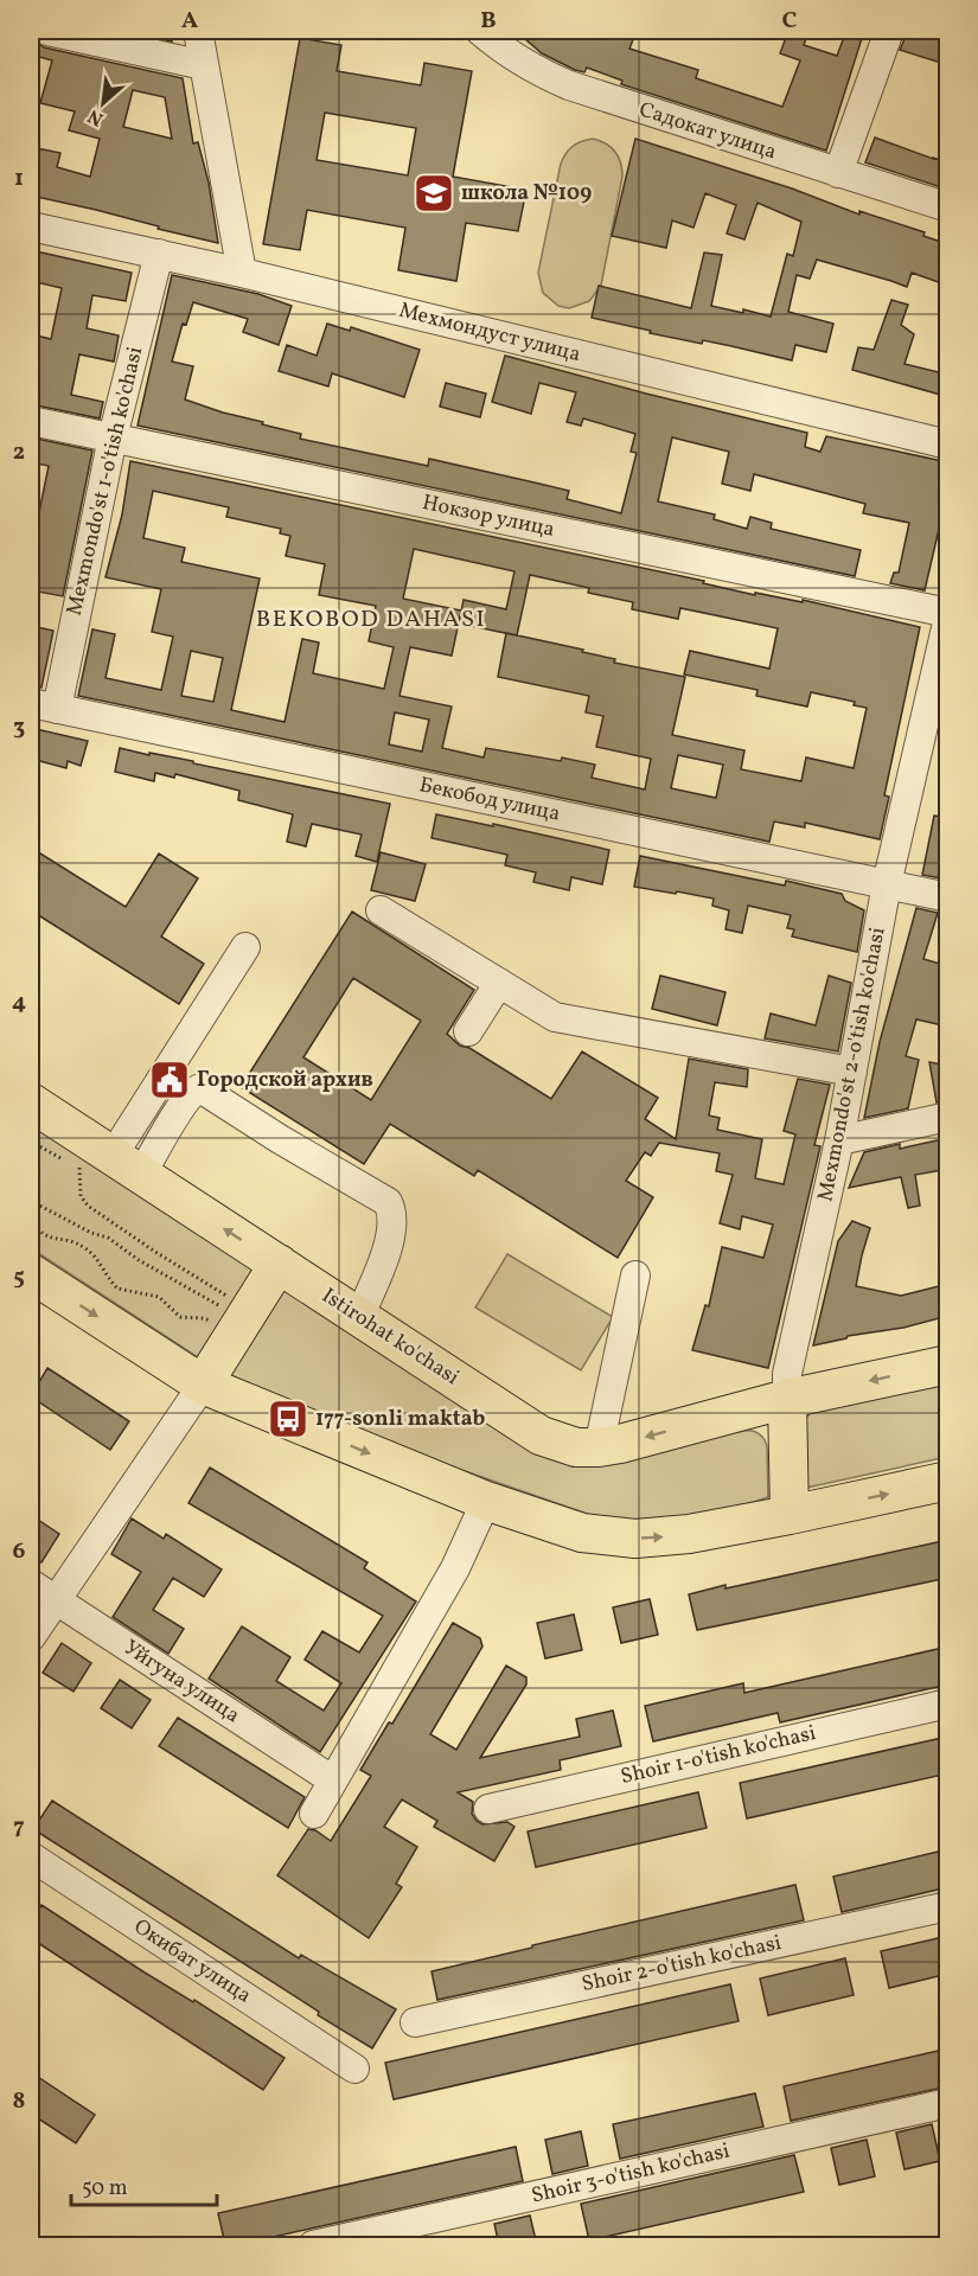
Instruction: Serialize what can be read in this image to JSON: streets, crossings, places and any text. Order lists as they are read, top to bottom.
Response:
{
  "streets": {
    "main road": ["Mexmondo'st 2-o'tish ko'chasi", "Istirohat ko'chasi"],
    "street": [
      "Садокат улица",
      "Мехмондуст улица",
      "Mexmondo'st 1-o'tish ko'chasi",
      "Нокзор улица",
      "Бекобод улица",
      "Уйгуна улица",
      "Shoir 1-o'tish ko'chasi",
      "Окибат улица",
      "Shoir 2-o'tish ko'chasi",
      "Shoir 3-o'tish ko'chasi"
    ]
  },
  "crossings": [
    ["Мехмондуст улица", "Mexmondo'st 1-o'tish ko'chasi"],
    ["Mexmondo'st 1-o'tish ko'chasi", "Нокзор улица"],
    ["Mexmondo'st 1-o'tish ko'chasi", "Бекобод улица"],
    ["Нокзор улица", "Mexmondo'st 2-o'tish ko'chasi"],
    ["Бекобод улица", "Mexmondo'st 2-o'tish ko'chasi"],
    ["Mexmondo'st 2-o'tish ko'chasi", "Istirohat ko'chasi"]
  ],
  "districts": ["BEKOBOD DAHASI"],
  "places": {
    "school or university": ["школа №109"],
    "public building": ["Городской архив"],
    "bus stop": ["177-sonli maktab"]
  },
  "scale_bar": "50 m",
  "north": "bottom left",
  "grid": {
    "columns": ["A", "B", "C"],
    "rows": [
      "1",
      "2",
      "3",
      "4",
      "5",
      "6",
      "7",
      "8"
    ]
  }
}
